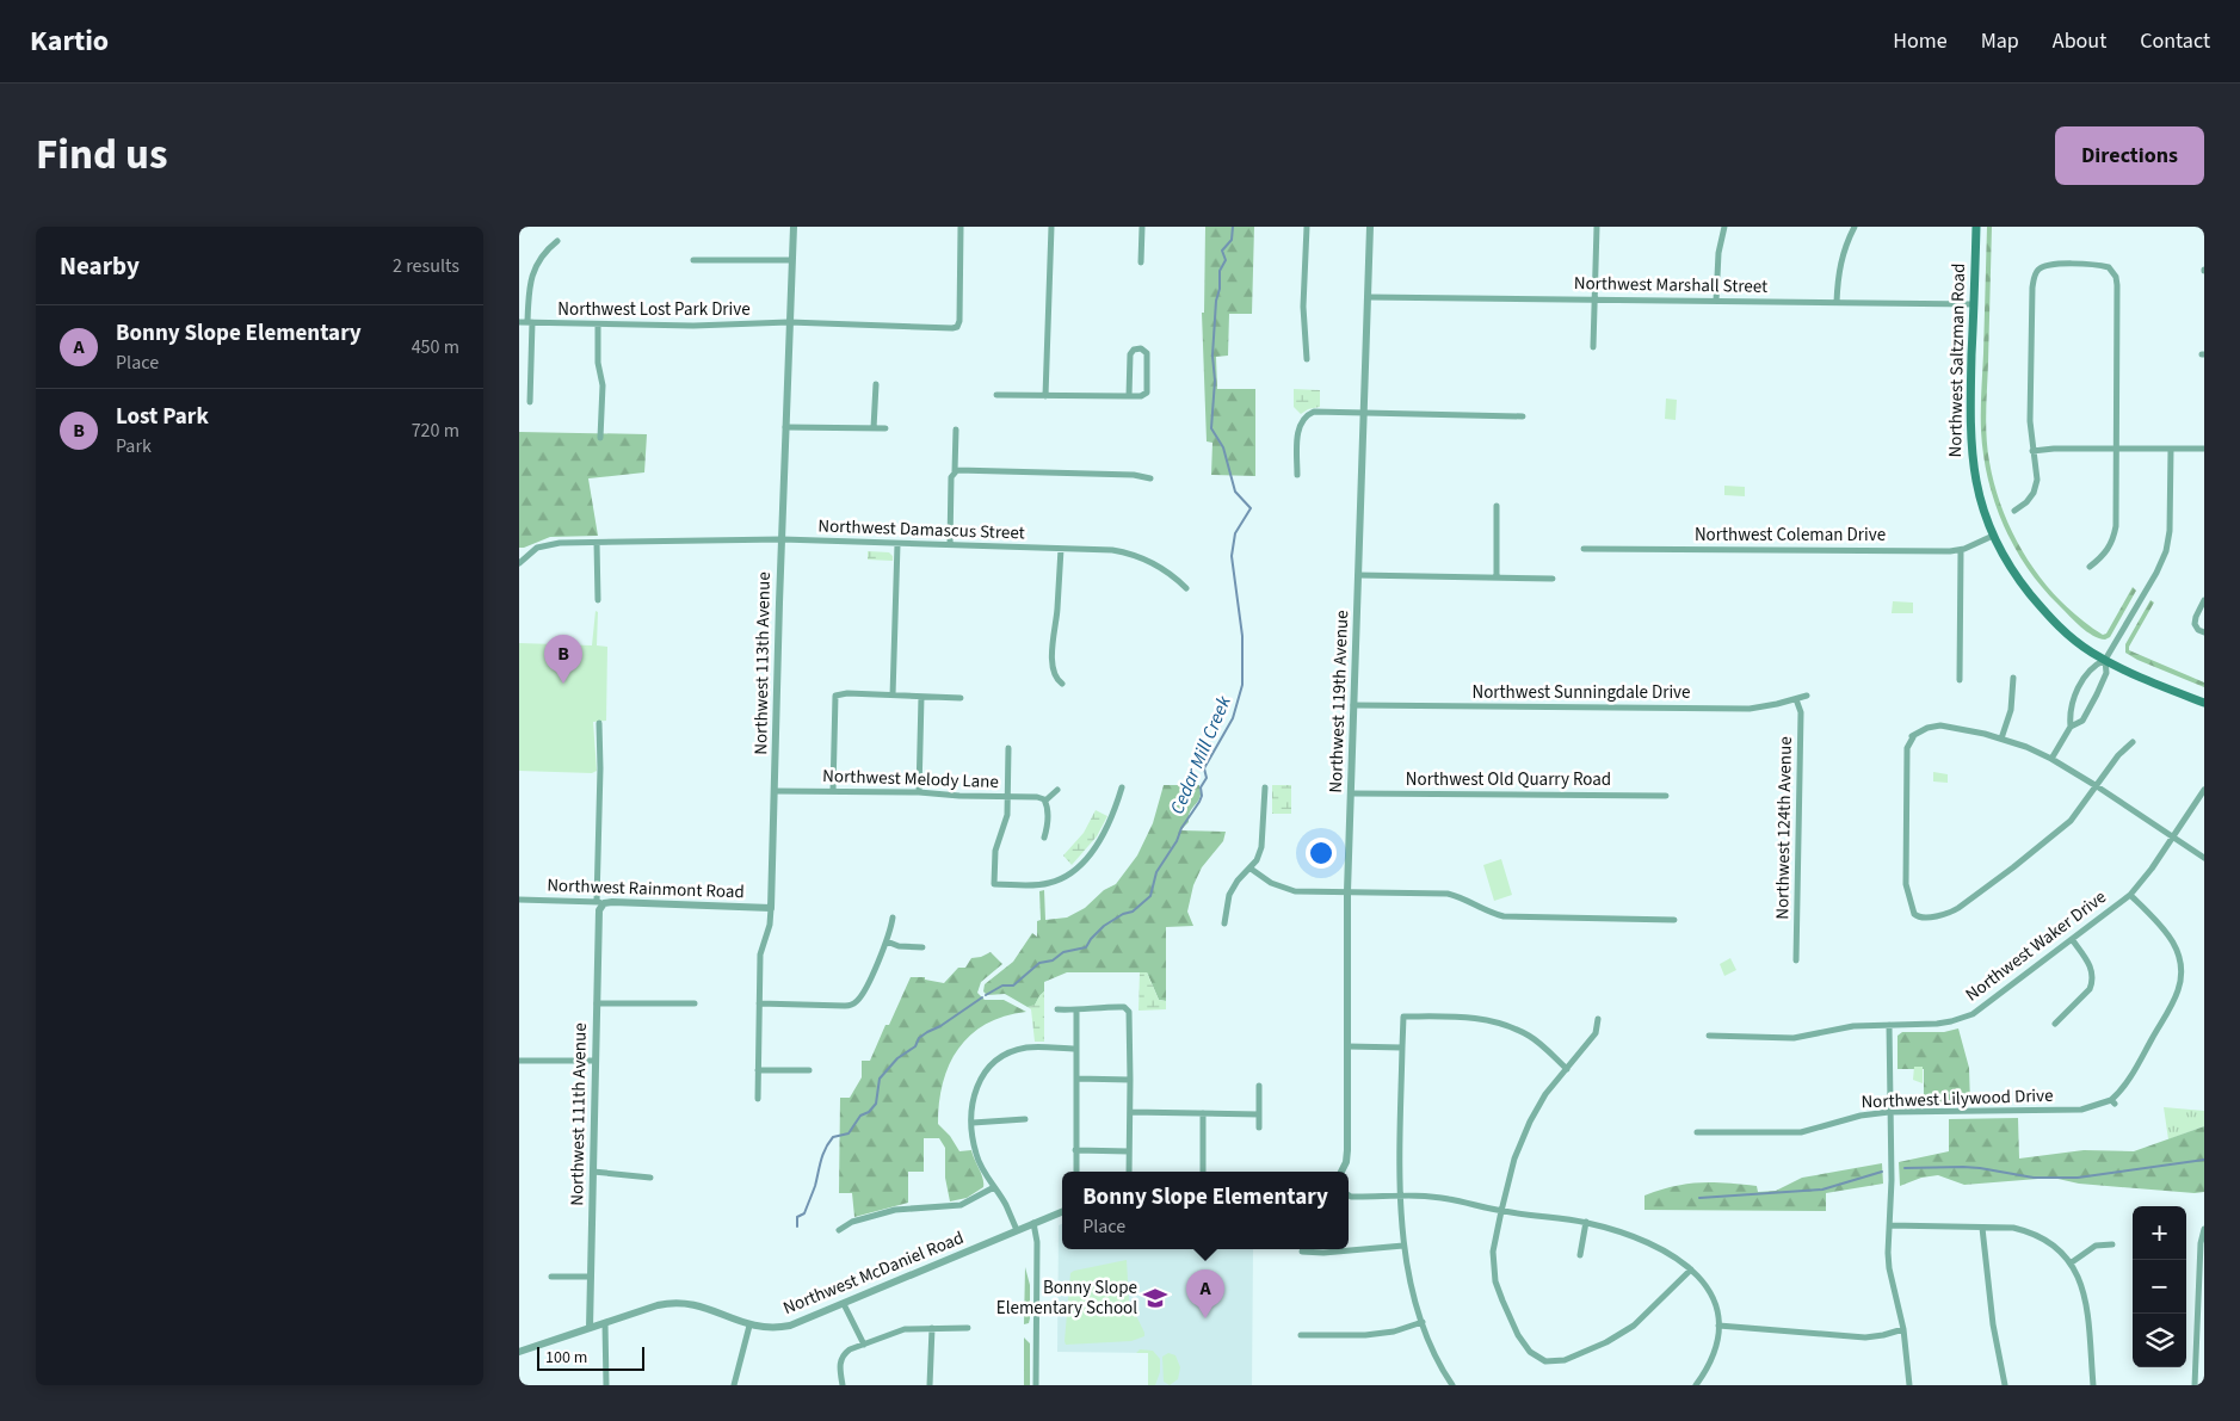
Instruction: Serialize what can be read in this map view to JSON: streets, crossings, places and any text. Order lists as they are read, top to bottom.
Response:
{
  "streets": {
    "main road": ["Northwest Saltzman Road"],
    "street": [
      "Northwest Marshall Street",
      "Northwest Lost Park Drive",
      "Northwest Damascus Street",
      "Northwest Coleman Drive",
      "Northwest 113th Avenue",
      "Northwest Sunningdale Drive",
      "Northwest 119th Avenue",
      "Northwest Melody Lane",
      "Northwest Old Quarry Road",
      "Northwest 124th Avenue",
      "Northwest Rainmont Road",
      "Northwest Waker Drive",
      "Northwest Lilywood Drive",
      "Northwest 111th Avenue",
      "Northwest McDaniel Road"
    ]
  },
  "crossings": [
    ["Northwest Marshall Street", "Northwest Saltzman Road"],
    ["Northwest Marshall Street", "Northwest 119th Avenue"],
    ["Northwest Lost Park Drive", "Northwest 113th Avenue"],
    ["Northwest Saltzman Road", "Northwest Coleman Drive"],
    ["Northwest Damascus Street", "Northwest 113th Avenue"],
    ["Northwest 113th Avenue", "Northwest Melody Lane"],
    ["Northwest 113th Avenue", "Northwest Rainmont Road"],
    ["Northwest Sunningdale Drive", "Northwest 119th Avenue"],
    ["Northwest Sunningdale Drive", "Northwest 124th Avenue"],
    ["Northwest 119th Avenue", "Northwest Old Quarry Road"],
    ["Northwest Rainmont Road", "Northwest 111th Avenue"],
    ["Northwest Waker Drive", "Northwest Lilywood Drive"],
    ["Northwest 111th Avenue", "Northwest McDaniel Road"]
  ],
  "water": ["Cedar Mill Creek"],
  "places": {
    "school or university": ["Bonny Slope Elementary School"]
  },
  "scale_bar": "100 m",
  "page": {
    "header": "Kartio",
    "nav": [
      "Home",
      "Map",
      "About",
      "Contact"
    ],
    "title": "Find us",
    "buttons": "Directions",
    "heading": ["Nearby", "2 results"],
    "list": [
      {
        "mark": "A",
        "name": "Bonny Slope Elementary",
        "note": "Place",
        "value": "450 m"
      },
      {
        "mark": "B",
        "name": "Lost Park",
        "note": "Park",
        "value": "720 m"
      }
    ],
    "pins": ["B", "A"],
    "popup": ["Bonny Slope Elementary", "Place"],
    "map_buttons": ["+", "−"],
    "scale": "100 m"
  }
}
